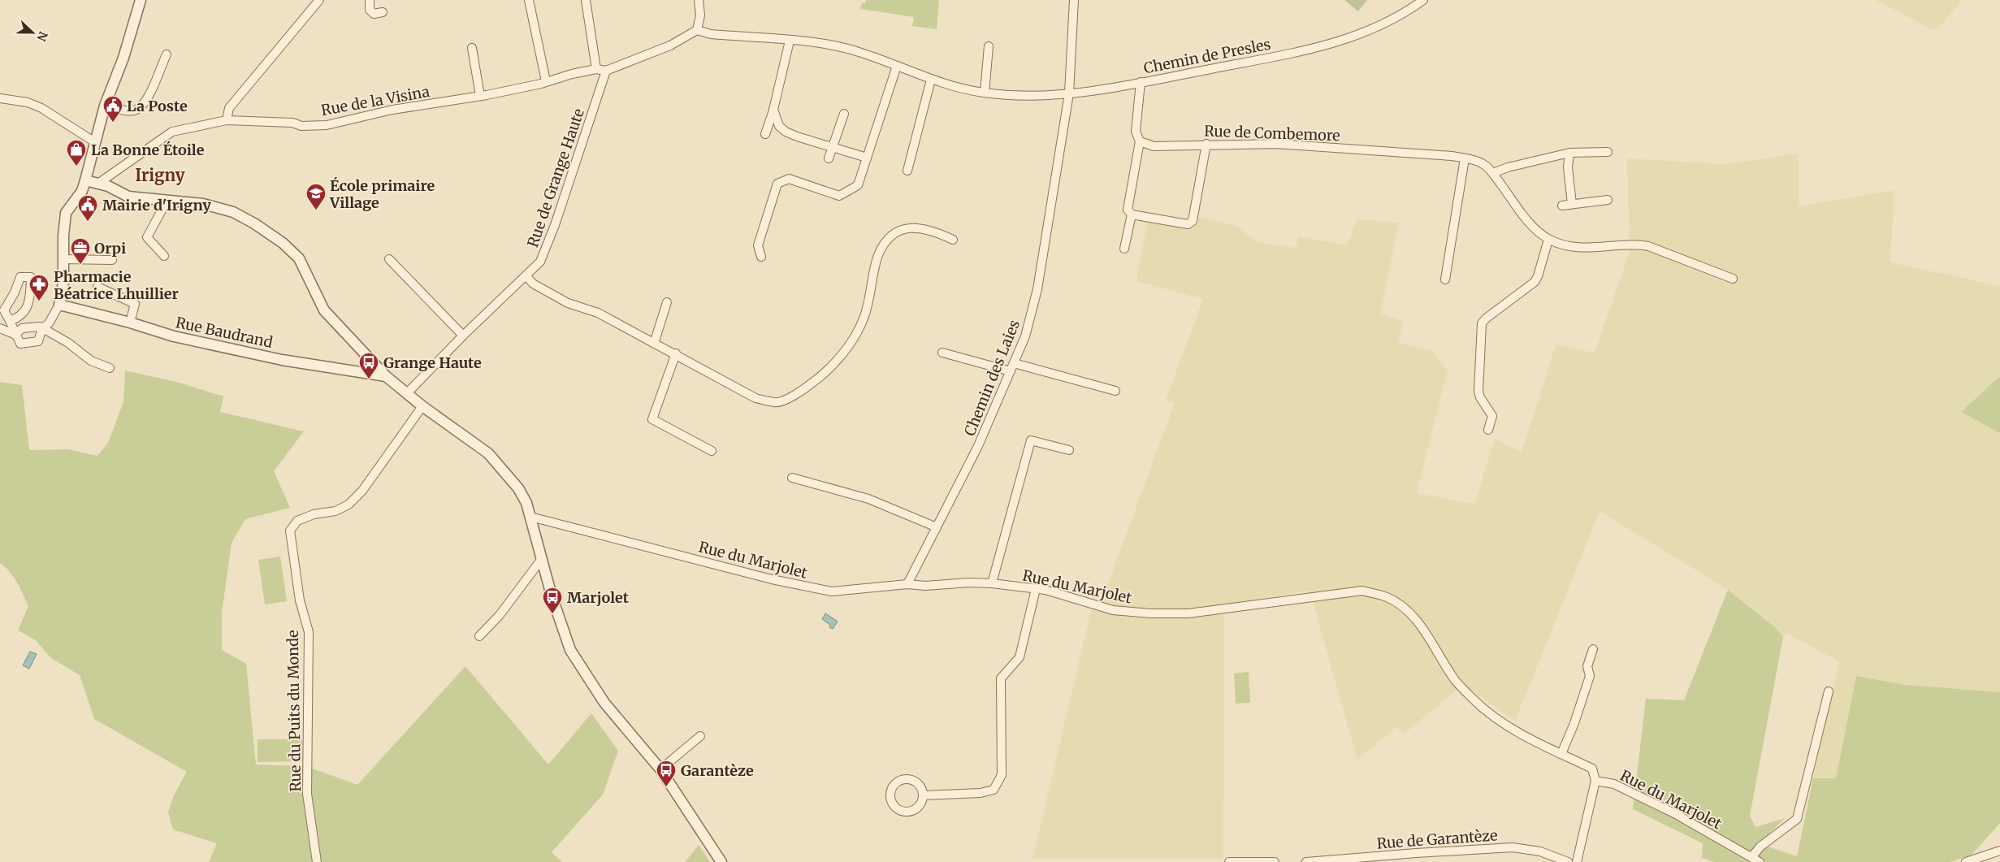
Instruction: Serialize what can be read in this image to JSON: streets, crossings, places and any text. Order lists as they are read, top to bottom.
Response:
{
  "streets": {
    "street": [
      "Chemin de Presles",
      "Rue de la Visina",
      "Rue de Combemore",
      "Rue de Grange Haute",
      "Rue Baudrand",
      "Chemin des Laies",
      "Rue du Marjolet",
      "Rue du Puits du Monde",
      "Rue de Garantèze"
    ]
  },
  "crossings": [
    ["Chemin de Presles", "Chemin des Laies"],
    ["Rue de la Visina", "Rue de Grange Haute"],
    ["Chemin des Laies", "Rue du Marjolet"]
  ],
  "districts": ["Irigny"],
  "places": {
    "public building": ["La Poste", "Mairie d'Irigny"],
    "shop": ["La Bonne Étoile"],
    "school or university": ["École primaire Village"],
    "office": ["Orpi"],
    "pharmacy": ["Pharmacie Béatrice Lhuillier"],
    "bus stop": ["Grange Haute", "Marjolet", "Garantèze"]
  },
  "north": "right"
}
